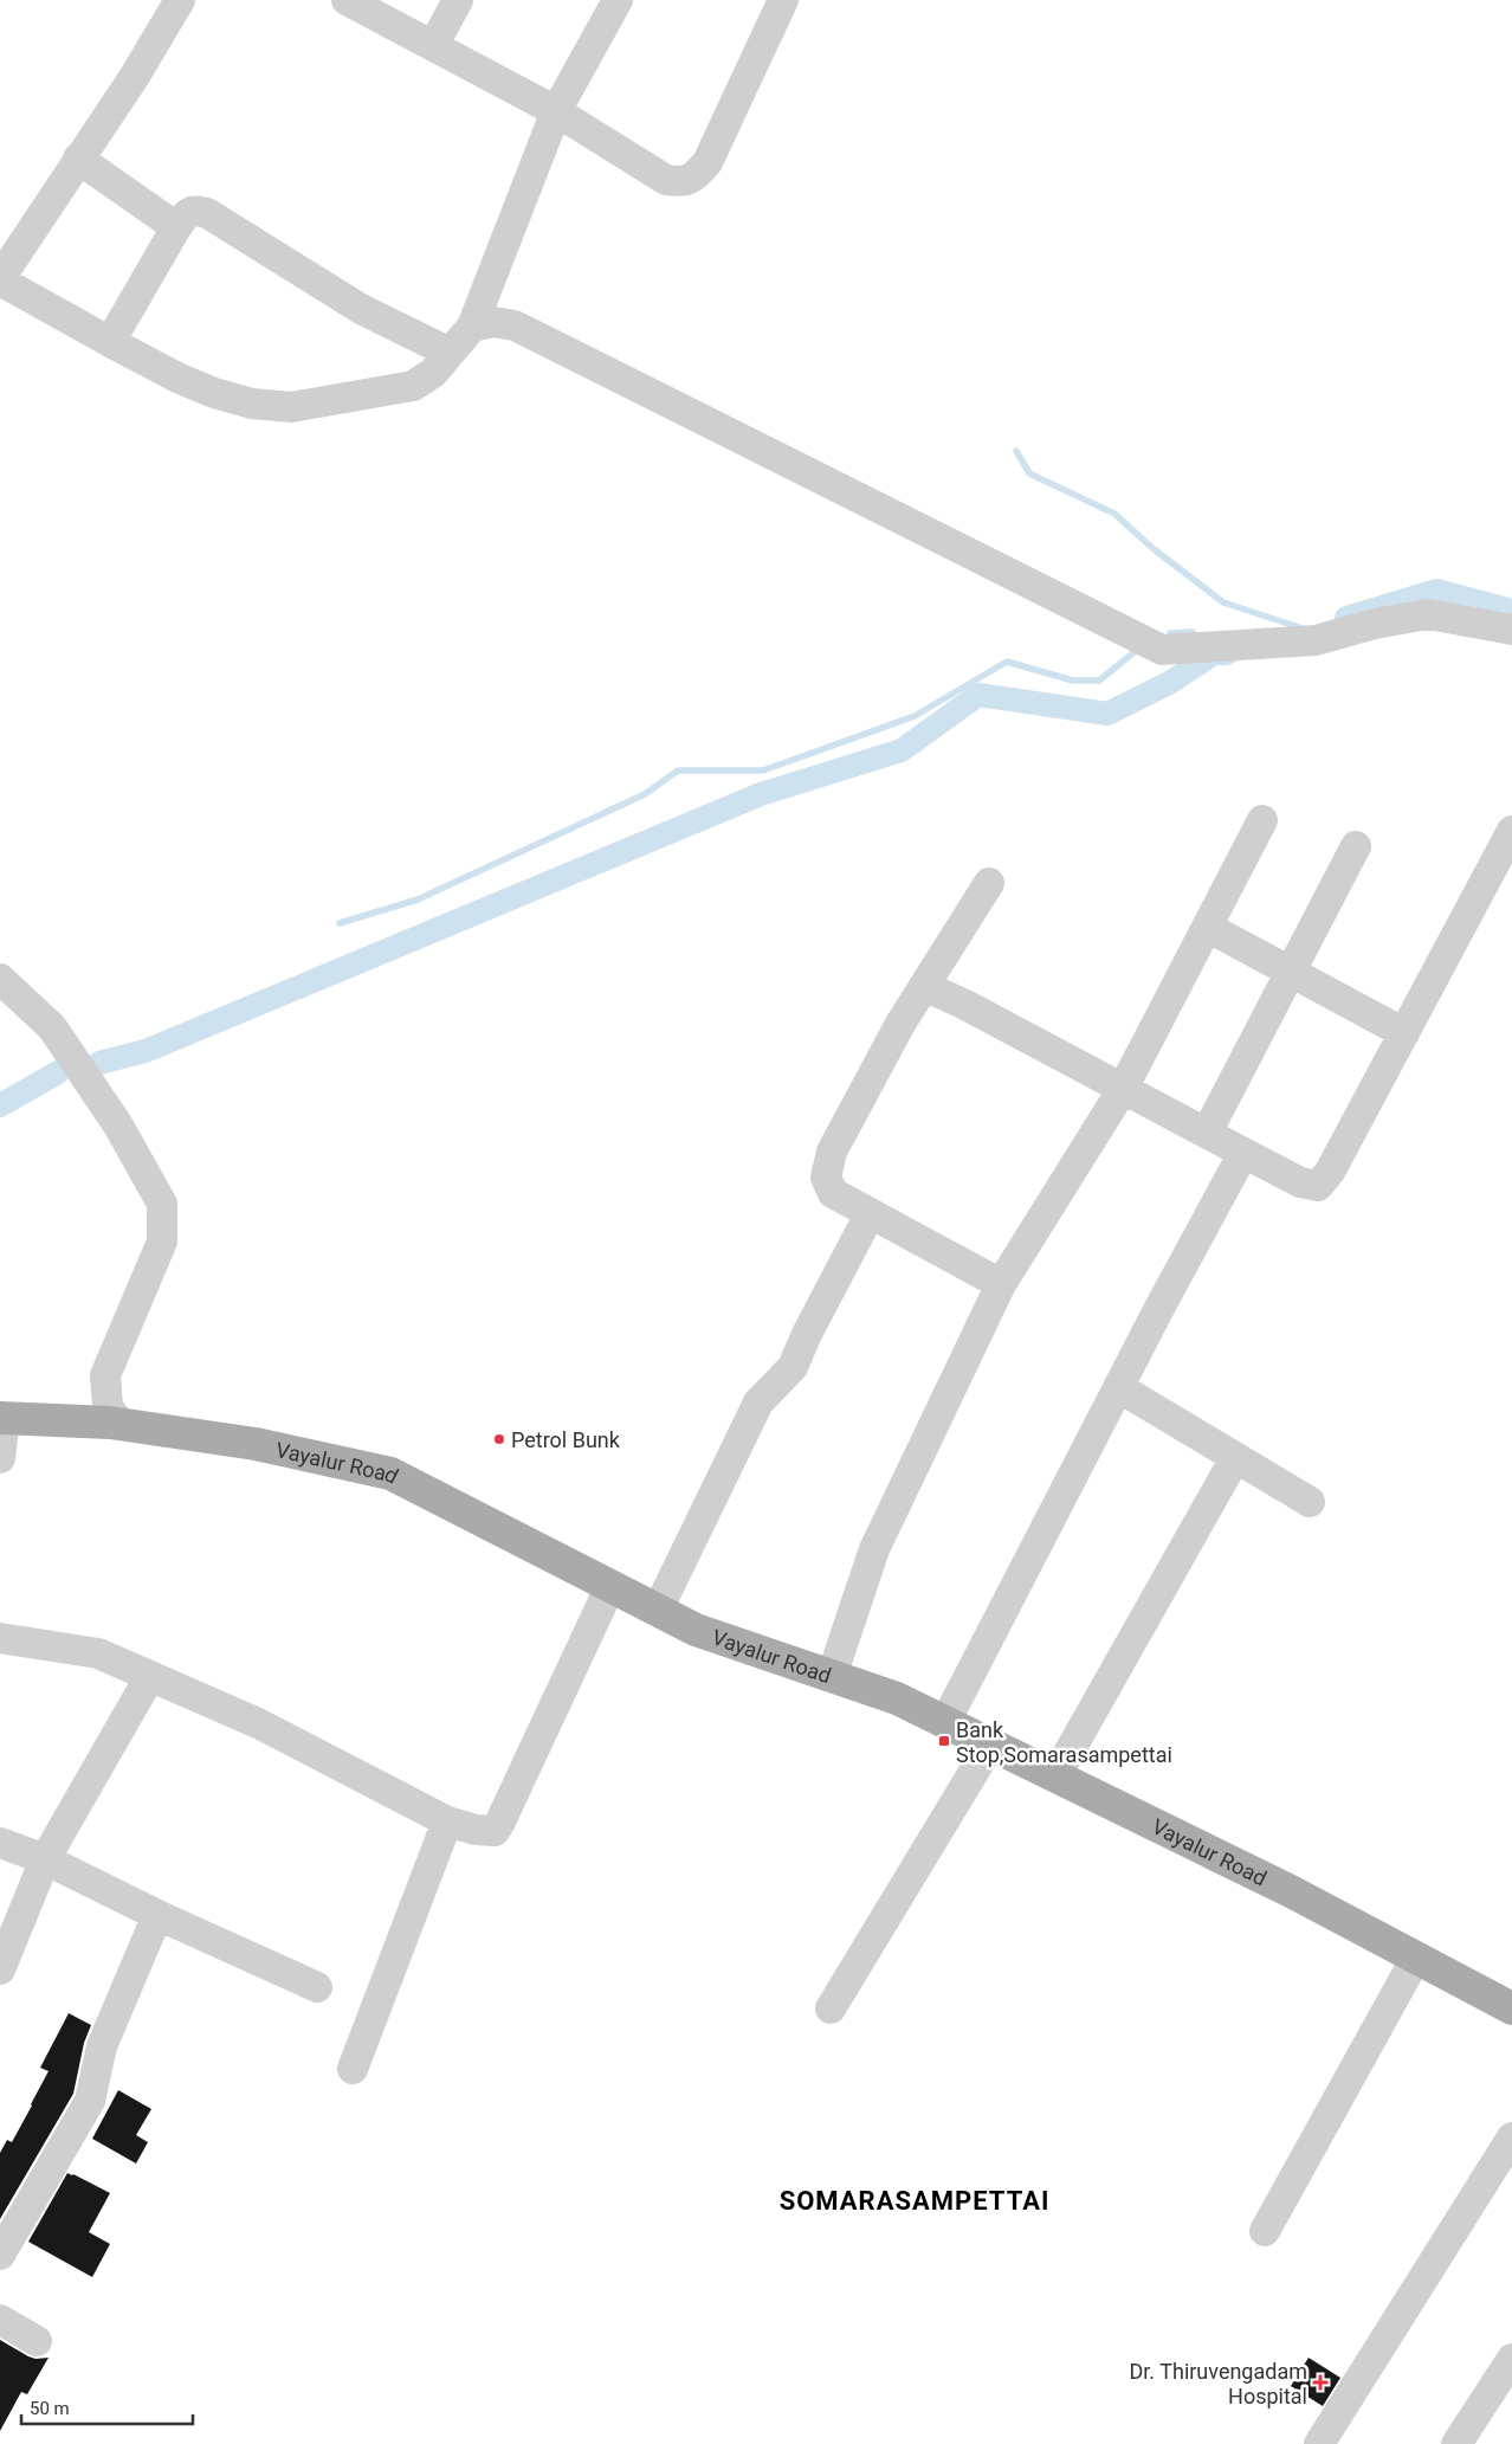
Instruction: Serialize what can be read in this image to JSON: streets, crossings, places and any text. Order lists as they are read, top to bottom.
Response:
{
  "streets": {
    "main road": ["Vayalur Road"]
  },
  "districts": ["SOMARASAMPETTAI"],
  "places": {
    "other": ["Petrol Bunk"],
    "transit": ["Bank Stop,Somarasampettai"],
    "health": ["Dr. Thiruvengadam Hospital"]
  },
  "scale_bar": "50 m"
}
